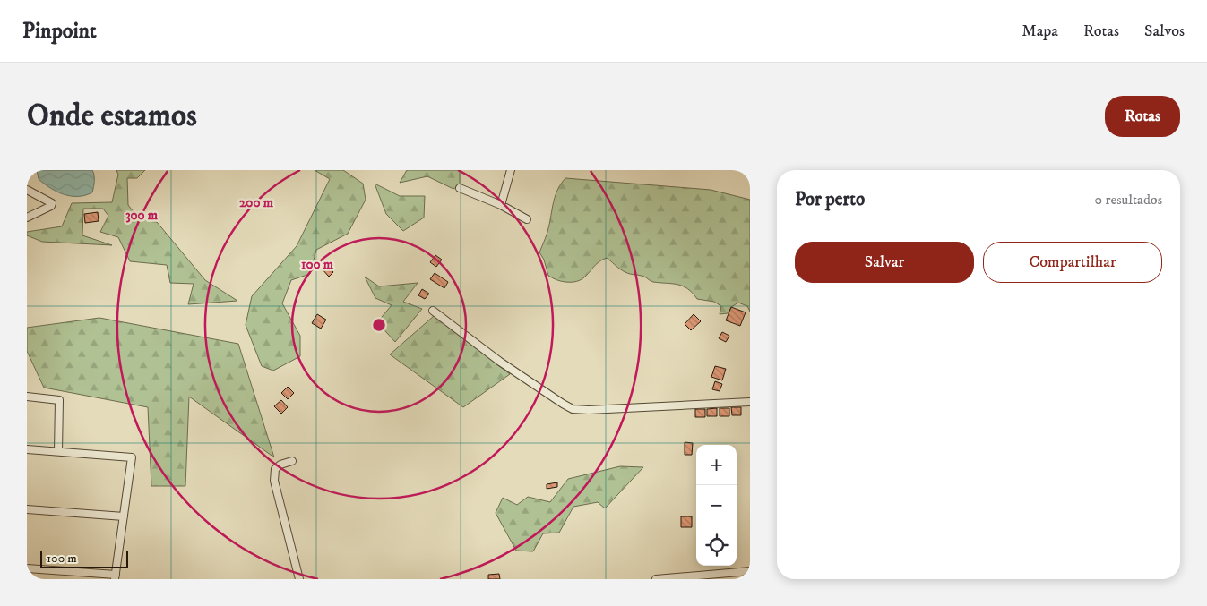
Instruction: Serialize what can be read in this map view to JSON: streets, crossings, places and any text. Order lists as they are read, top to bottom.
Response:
{
  "scale_bar": "100 m",
  "page": {
    "header": "Pinpoint",
    "nav": ["Mapa", "Rotas", "Salvos"],
    "buttons": [
      "Rotas",
      ["Salvar", "Compartilhar"]
    ],
    "title": "Onde estamos",
    "heading": ["Por perto", "0 resultados"],
    "map_buttons": ["+", "−"],
    "scale": "100 m"
  },
  "rings": ["200 m", "300 m", "100 m"]
}
